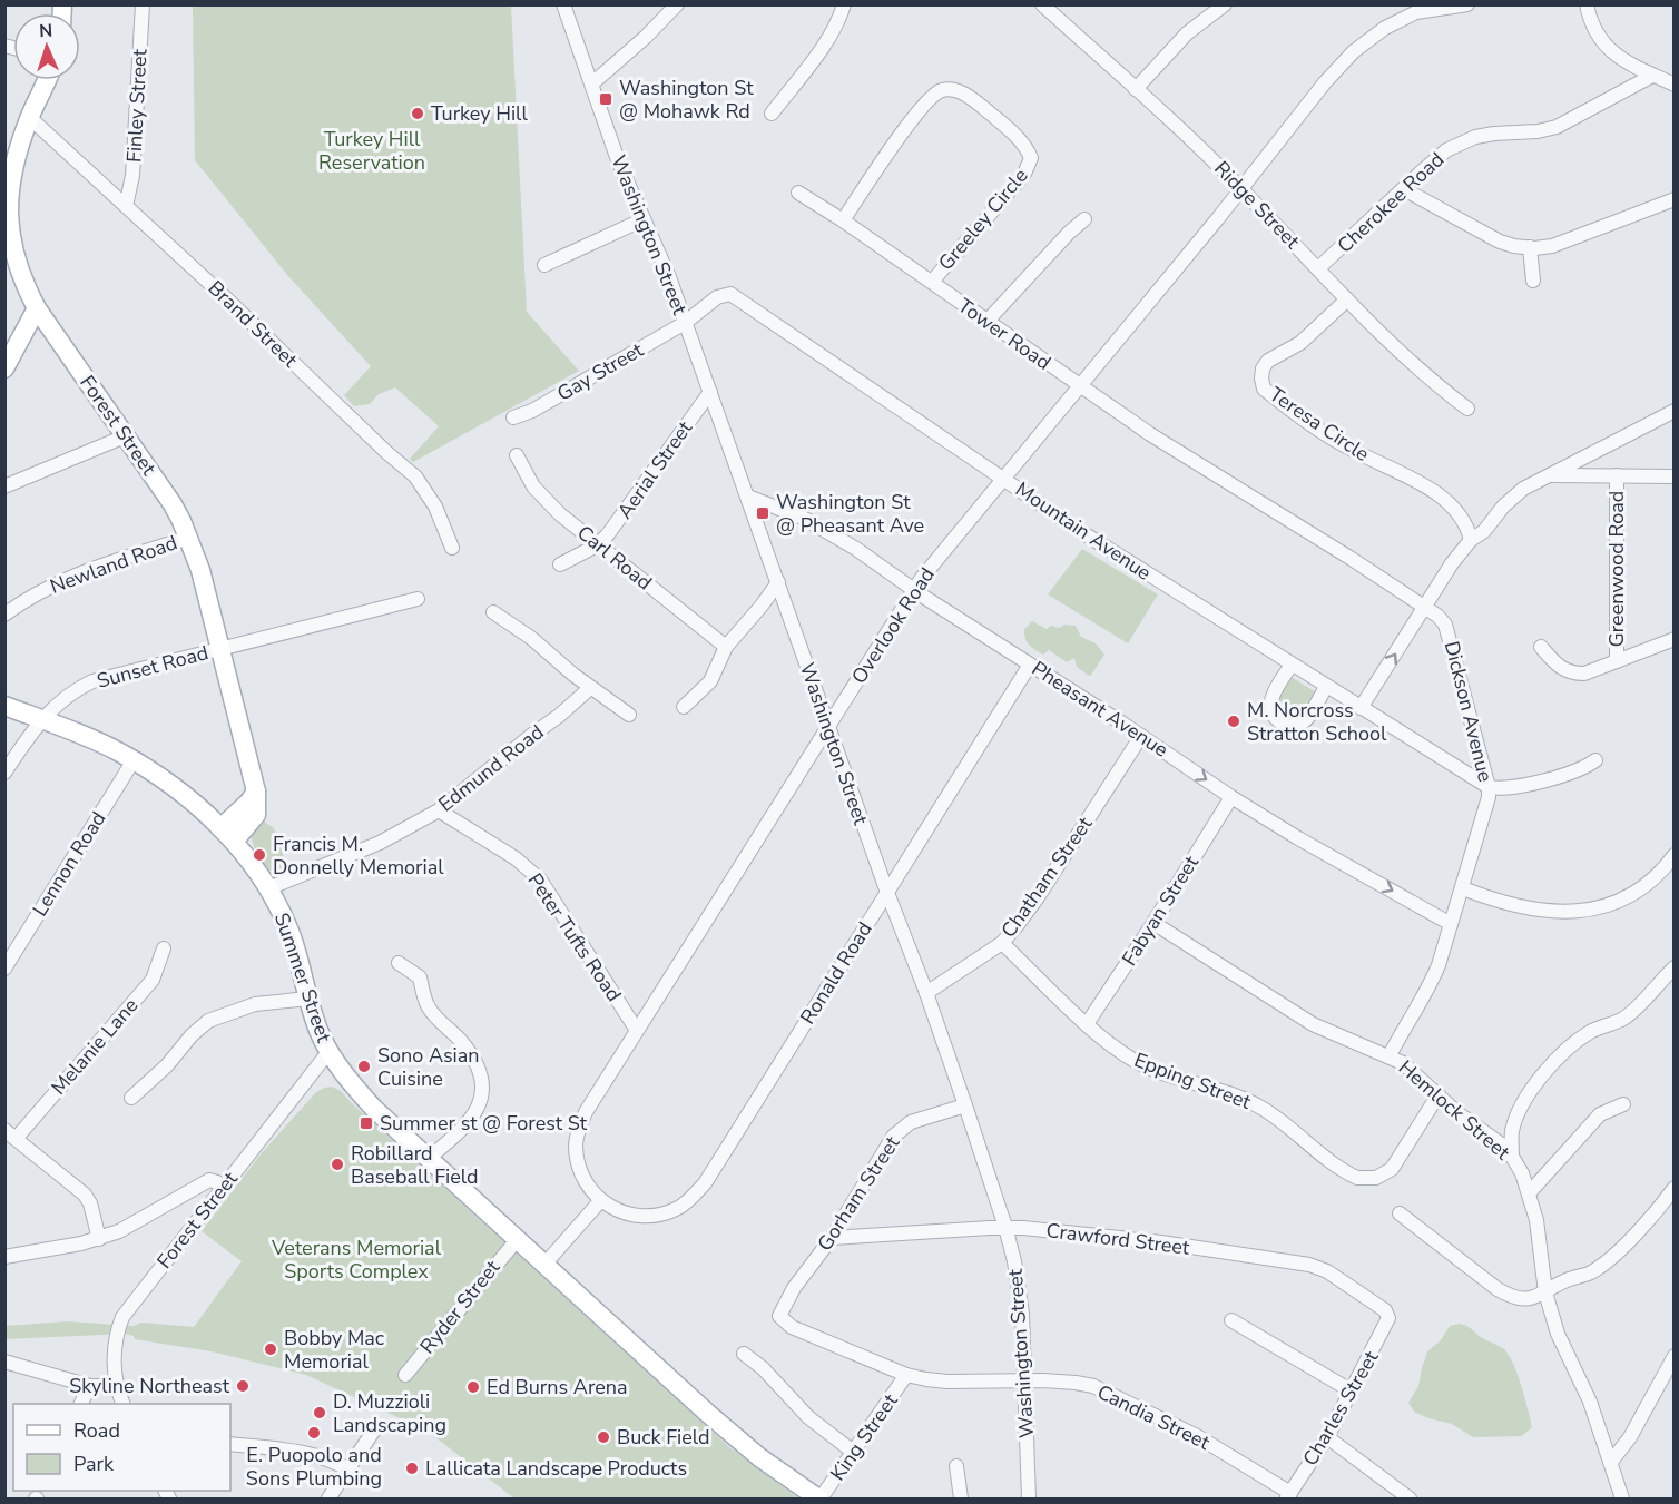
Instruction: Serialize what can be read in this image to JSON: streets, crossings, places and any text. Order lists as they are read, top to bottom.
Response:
{
  "streets": {
    "main road": ["Forest Street", "Summer Street"],
    "street": [
      "Finley Street",
      "Cherokee Road",
      "Ridge Street",
      "Greeley Circle",
      "Washington Street",
      "Brand Street",
      "Tower Road",
      "Gay Street",
      "Teresa Circle",
      "Aerial Street",
      "Mountain Avenue",
      "Carl Road",
      "Newland Road",
      "Greenwood Road",
      "Overlook Road",
      "Sunset Road",
      "Pheasant Avenue",
      "Dickson Avenue",
      "Edmund Road",
      "Lennon Road",
      "Chatham Street",
      "Fabyan Street",
      "Peter Tufts Road",
      "Ronald Road",
      "Melanie Lane",
      "Epping Street",
      "Hemlock Street",
      "Gorham Street",
      "Crawford Street",
      "Ryder Street",
      "Charles Street",
      "Candia Street",
      "King Street"
    ]
  },
  "crossings": [
    ["Finley Street", "Brand Street"],
    ["Cherokee Road", "Ridge Street"],
    ["Ridge Street", "Teresa Circle"],
    ["Ridge Street", "Overlook Road"],
    ["Greeley Circle", "Tower Road"],
    ["Washington Street", "Gay Street"],
    ["Washington Street", "Aerial Street"],
    ["Washington Street", "Mountain Avenue"],
    ["Washington Street", "Overlook Road"],
    ["Washington Street", "Pheasant Avenue"],
    ["Washington Street", "Chatham Street"],
    ["Washington Street", "Ronald Road"],
    ["Washington Street", "Gorham Street"],
    ["Washington Street", "Crawford Street"],
    ["Washington Street", "Candia Street"],
    ["Brand Street", "Forest Street"],
    ["Tower Road", "Overlook Road"],
    ["Tower Road", "Dickson Avenue"],
    ["Gay Street", "Mountain Avenue"],
    ["Forest Street", "Newland Road"],
    ["Forest Street", "Sunset Road"],
    ["Forest Street", "Summer Street"],
    ["Aerial Street", "Carl Road"],
    ["Mountain Avenue", "Overlook Road"],
    ["Mountain Avenue", "Dickson Avenue"],
    ["Overlook Road", "Pheasant Avenue"],
    ["Overlook Road", "Dickson Avenue"],
    ["Overlook Road", "Peter Tufts Road"],
    ["Overlook Road", "Ronald Road"],
    ["Sunset Road", "Summer Street"],
    ["Pheasant Avenue", "Dickson Avenue"],
    ["Pheasant Avenue", "Chatham Street"],
    ["Pheasant Avenue", "Fabyan Street"],
    ["Pheasant Avenue", "Ronald Road"],
    ["Dickson Avenue", "Hemlock Street"],
    ["Edmund Road", "Peter Tufts Road"],
    ["Edmund Road", "Summer Street"],
    ["Lennon Road", "Summer Street"],
    ["Chatham Street", "Epping Street"],
    ["Fabyan Street", "Epping Street"],
    ["Fabyan Street", "Hemlock Street"],
    ["Summer Street", "Ryder Street"],
    ["Summer Street", "King Street"],
    ["Epping Street", "Hemlock Street"],
    ["Gorham Street", "Crawford Street"],
    ["Gorham Street", "Candia Street"],
    ["Crawford Street", "Charles Street"],
    ["Charles Street", "Candia Street"],
    ["Candia Street", "King Street"]
  ],
  "one_way": ["Pheasant Avenue"],
  "parks": ["Turkey Hill Reservation", "Veterans Memorial Sports Complex"],
  "places": {
    "transit": ["Washington St @ Mohawk Rd", "Washington St @ Pheasant Ave", "Summer st @ Forest St"],
    "other": [
      "Turkey Hill",
      "M. Norcross Stratton School",
      "Francis M. Donnelly Memorial",
      "Sono Asian Cuisine",
      "Robillard Baseball Field",
      "Bobby Mac Memorial",
      "Skyline Northeast",
      "Ed Burns Arena",
      "D. Muzzioli Landscaping",
      "E. Puopolo and Sons Plumbing",
      "Buck Field",
      "Lallicata Landscape Products"
    ]
  },
  "legend": ["Road", "Park"],
  "north": "top"
}
